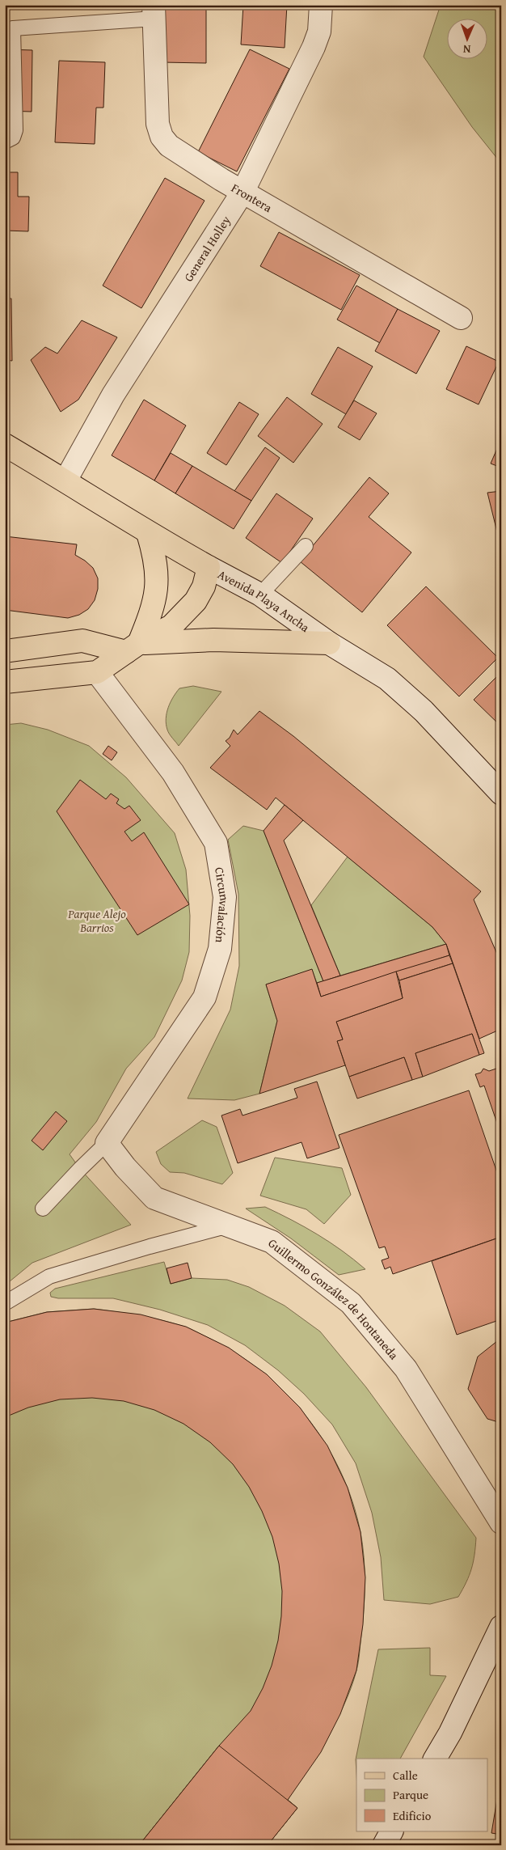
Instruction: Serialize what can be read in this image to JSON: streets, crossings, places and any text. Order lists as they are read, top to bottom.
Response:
{
  "streets": {
    "main road": ["Avenida Playa Ancha"],
    "street": [
      "Frontera",
      "General Holley",
      "Circunvalación",
      "Guillermo González de Hontaneda"
    ]
  },
  "crossings": [
    ["Frontera", "General Holley"],
    ["General Holley", "Avenida Playa Ancha"],
    ["Circunvalación", "Guillermo González de Hontaneda"]
  ],
  "parks": ["Parque Alejo Barrios"],
  "legend": ["Calle", "Parque", "Edificio"],
  "north": "bottom"
}
